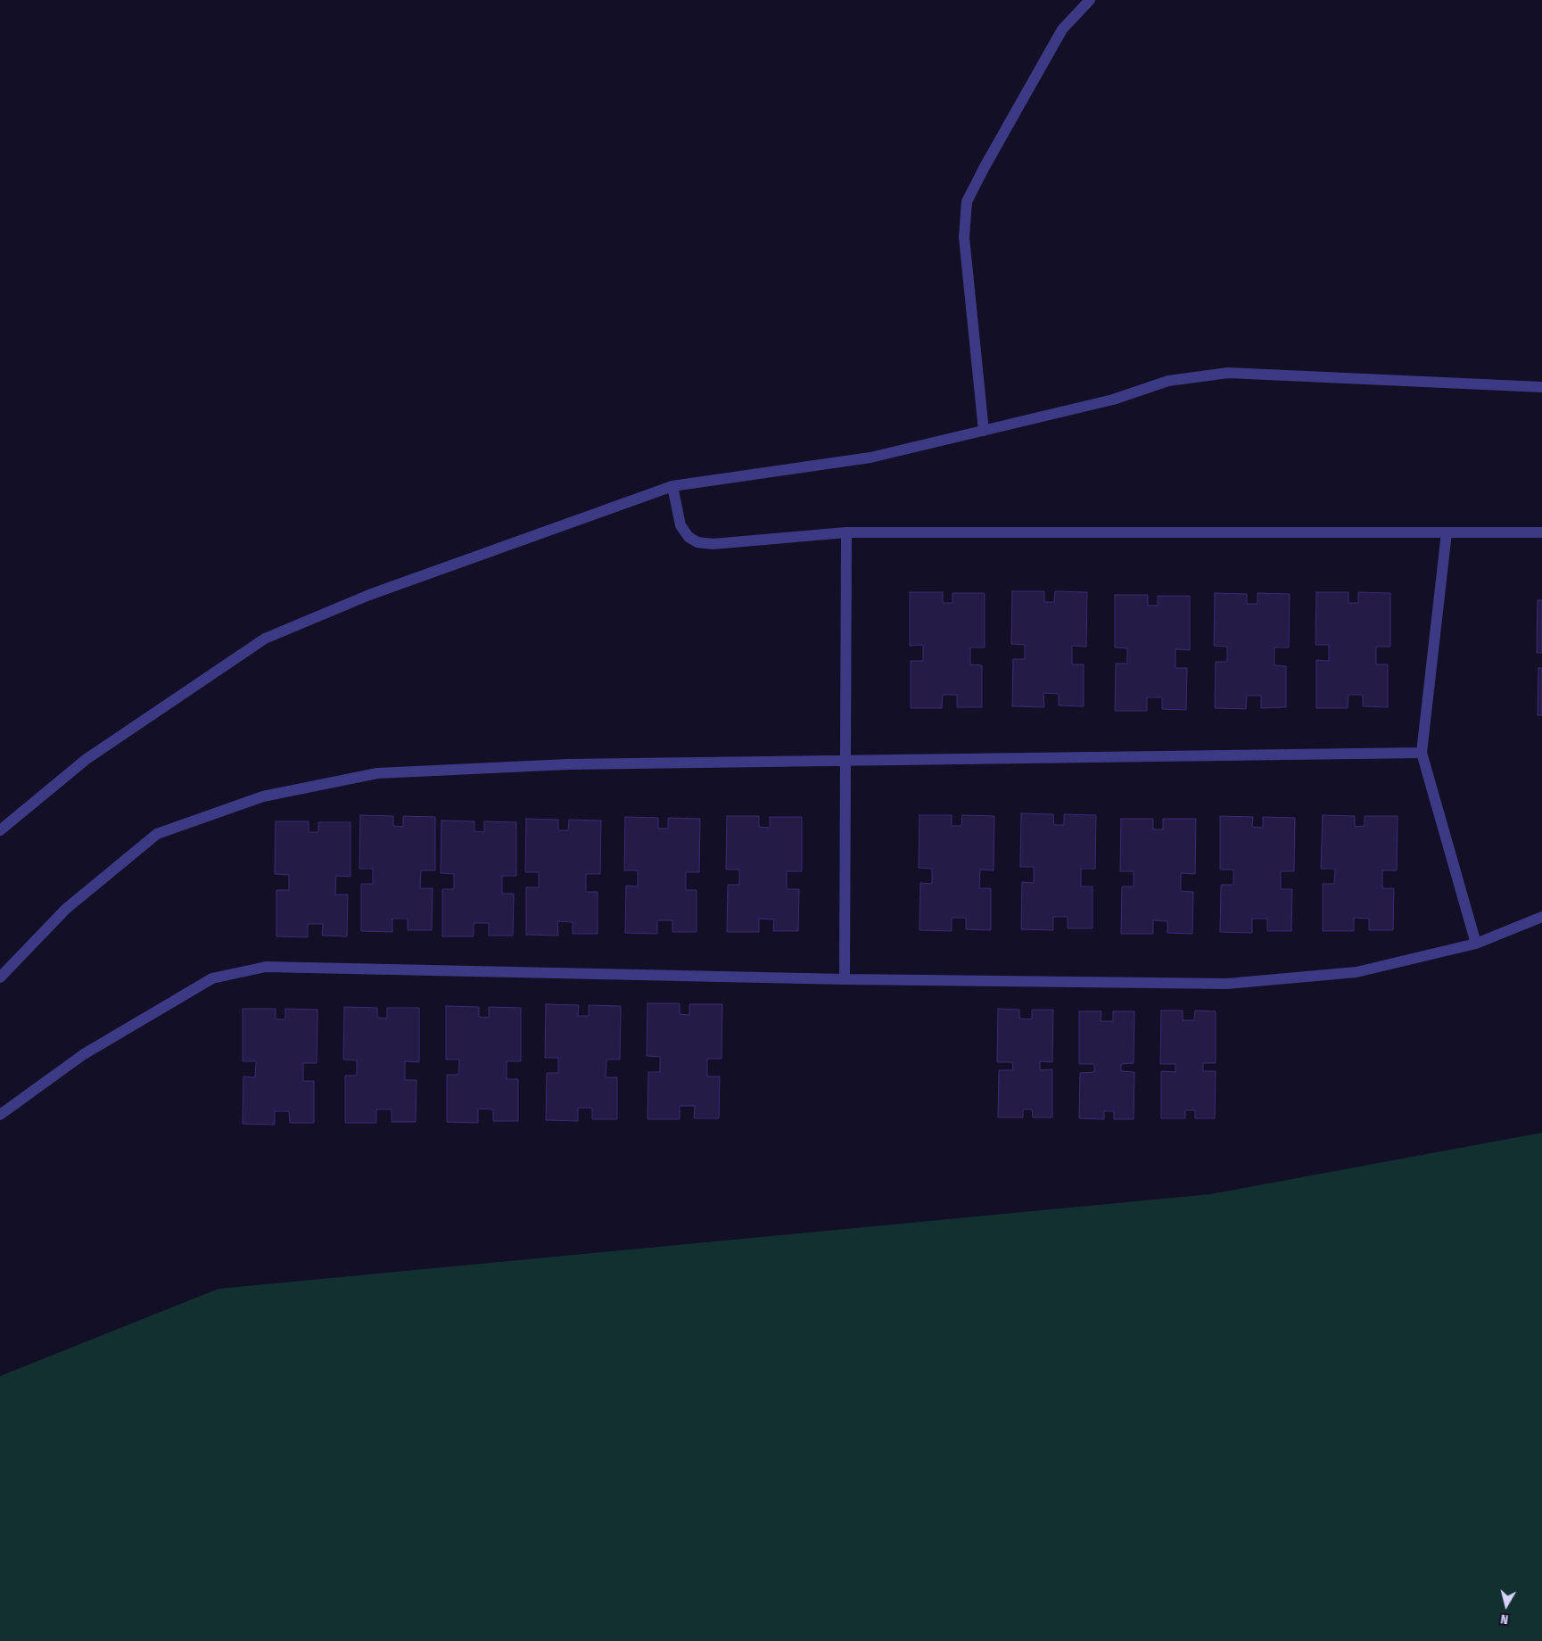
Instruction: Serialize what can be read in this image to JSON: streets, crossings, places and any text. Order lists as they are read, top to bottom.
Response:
{
  "north": "bottom"
}
